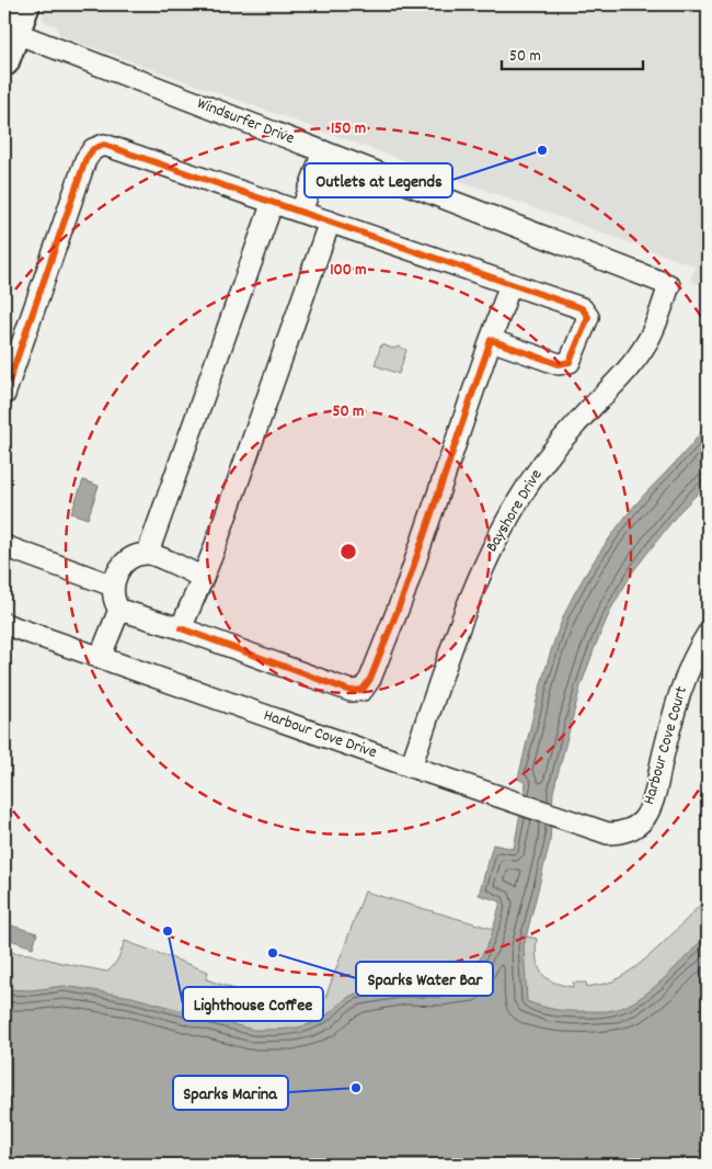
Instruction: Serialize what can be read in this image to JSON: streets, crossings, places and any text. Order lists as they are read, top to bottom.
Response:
{
  "streets": {
    "street": [
      "Windsurfer Drive",
      "Bayshore Drive",
      "Harbour Cove Drive",
      "Harbour Cove Court"
    ]
  },
  "crossings": [
    ["Windsurfer Drive", "Bayshore Drive"],
    ["Bayshore Drive", "Harbour Cove Drive"],
    ["Harbour Cove Drive", "Harbour Cove Court"]
  ],
  "places": [
    "Outlets at Legends",
    "Lighthouse Coffee",
    "Sparks Water Bar",
    "Sparks Marina"
  ],
  "scale_bar": "50 m",
  "rings": ["150 m", "100 m", "50 m"]
}
